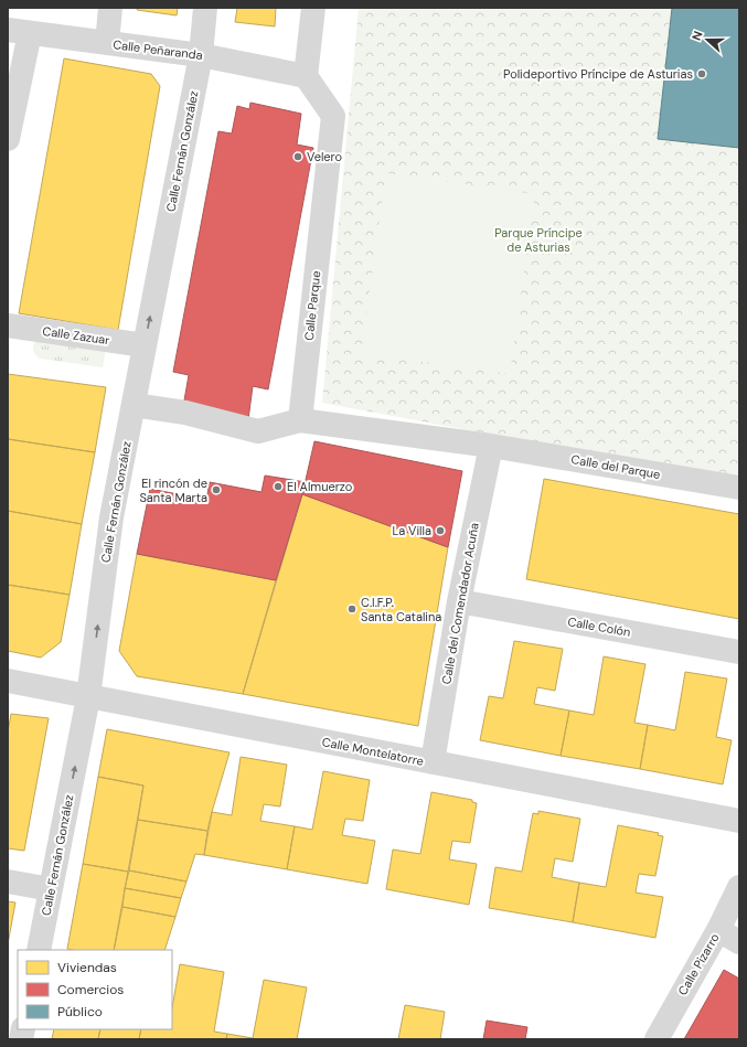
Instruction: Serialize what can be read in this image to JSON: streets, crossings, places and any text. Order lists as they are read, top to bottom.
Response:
{
  "streets": {
    "street": [
      "Calle Peñaranda",
      "Calle Fernán González",
      "Calle Parque",
      "Calle Zazuar",
      "Calle del Parque",
      "Calle del Comendador Acuña",
      "Calle Colón",
      "Calle Montelatorre",
      "Calle Pizarro"
    ]
  },
  "crossings": [
    ["Calle Peñaranda", "Calle Fernán González"],
    ["Calle Peñaranda", "Calle Parque"],
    ["Calle Fernán González", "Calle Zazuar"],
    ["Calle Fernán González", "Calle Montelatorre"],
    ["Calle del Parque", "Calle del Comendador Acuña"],
    ["Calle del Comendador Acuña", "Calle Colón"],
    ["Calle del Comendador Acuña", "Calle Montelatorre"]
  ],
  "one_way": ["Calle Fernán González"],
  "parks": ["Parque Príncipe de Asturias"],
  "places": [
    "Polideportivo Príncipe de Asturias",
    "Velero",
    "El Almuerzo",
    "El rincón de Santa Marta",
    "La Villa",
    "C.I.F.P. Santa Catalina"
  ],
  "legend": ["Viviendas", "Comercios", "Público"],
  "north": "left"
}
